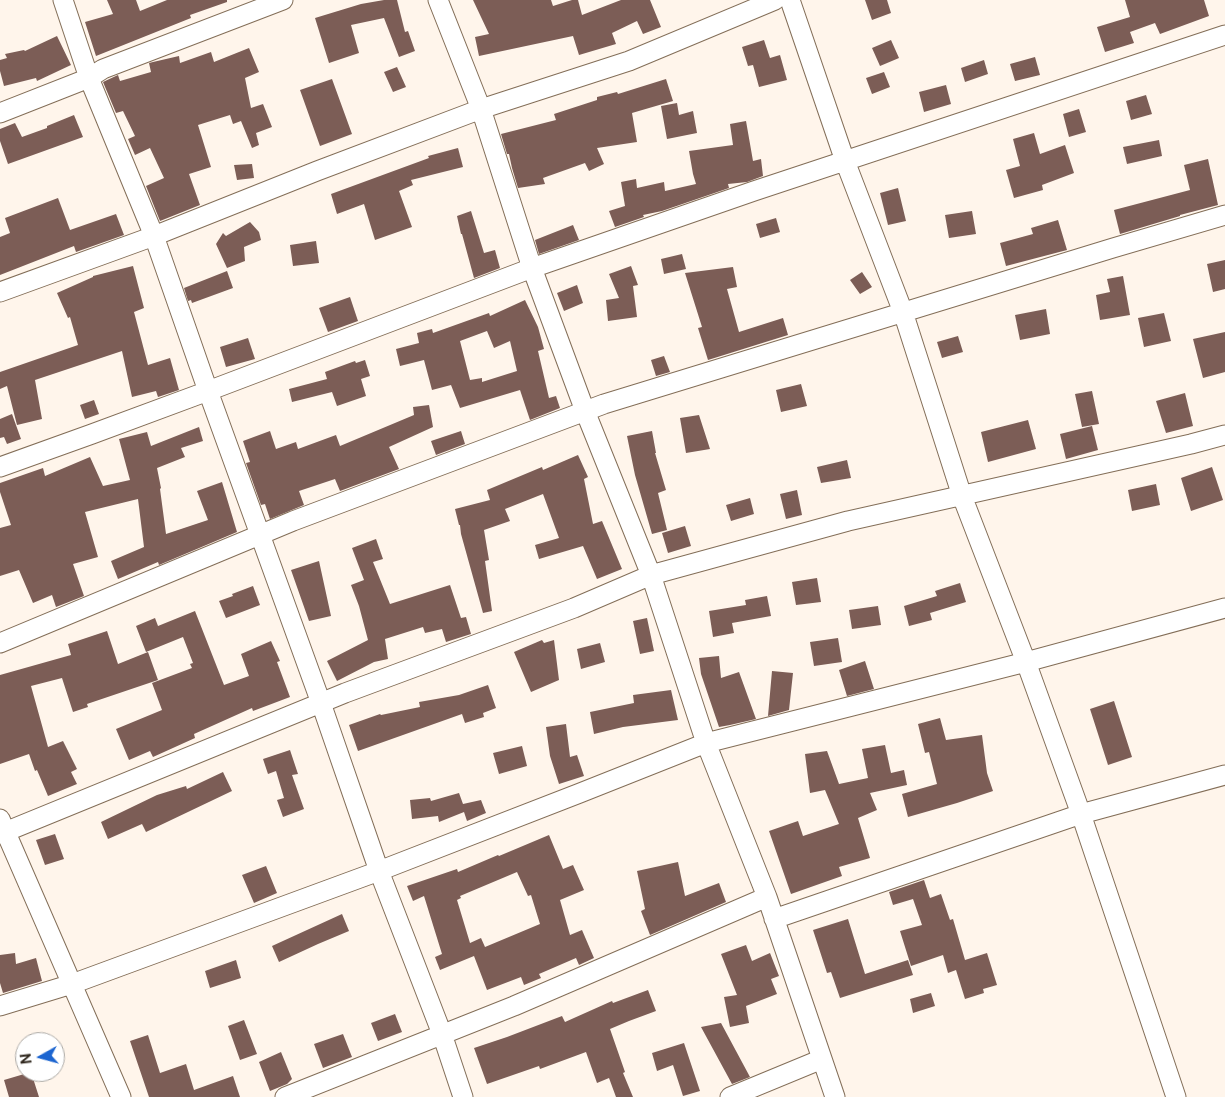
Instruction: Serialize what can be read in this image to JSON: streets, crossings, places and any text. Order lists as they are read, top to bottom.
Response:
{
  "north": "left"
}
